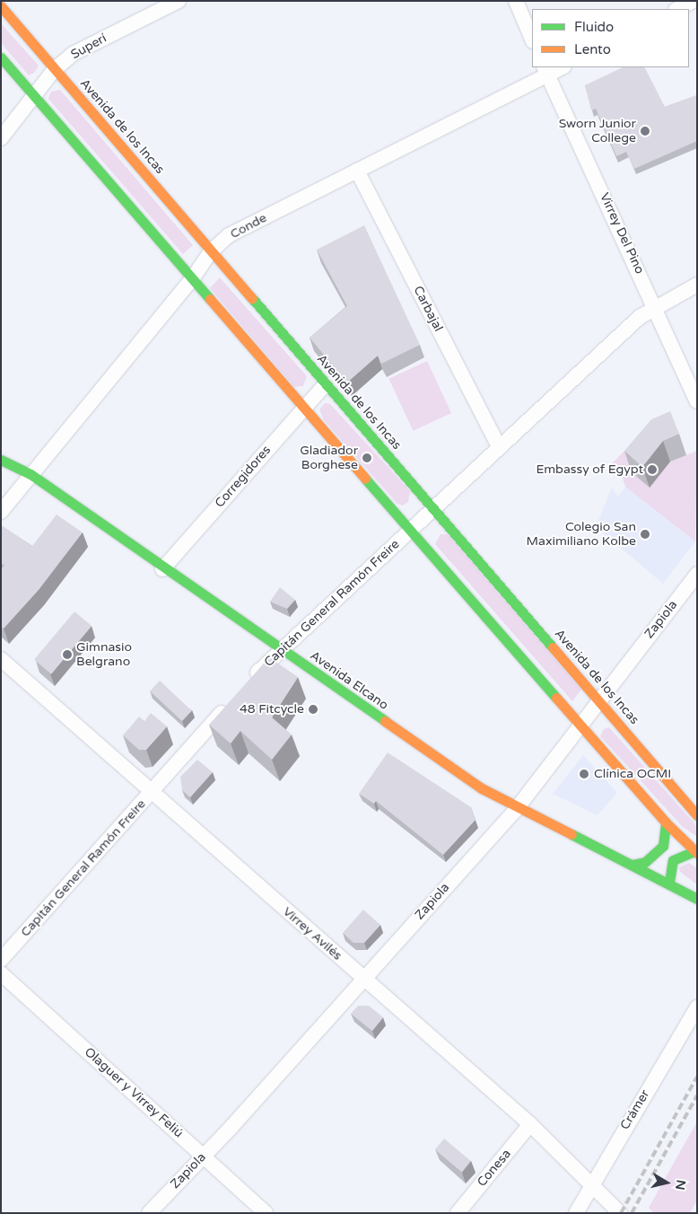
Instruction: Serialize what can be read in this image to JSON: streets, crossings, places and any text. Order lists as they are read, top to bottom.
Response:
{
  "streets": {
    "main road": ["Avenida de los Incas", "Avenida Elcano"],
    "street": [
      "Superí",
      "Conde",
      "Virrey Del Pino",
      "Carbajal",
      "Corregidores",
      "Capitán General Ramón Freire",
      "Zapiola",
      "Virrey Avilés",
      "Olaguer y Virrey Feliú",
      "Crámer",
      "Conesa"
    ]
  },
  "crossings": [
    ["Superí", "Avenida de los Incas"],
    ["Avenida de los Incas", "Conde"],
    ["Avenida de los Incas", "Corregidores"],
    ["Avenida de los Incas", "Capitán General Ramón Freire"],
    ["Avenida de los Incas", "Zapiola"],
    ["Conde", "Virrey Del Pino"],
    ["Conde", "Carbajal"],
    ["Conde", "Avenida Elcano"],
    ["Virrey Del Pino", "Capitán General Ramón Freire"],
    ["Carbajal", "Capitán General Ramón Freire"],
    ["Corregidores", "Avenida Elcano"],
    ["Capitán General Ramón Freire", "Avenida Elcano"],
    ["Capitán General Ramón Freire", "Virrey Avilés"],
    ["Zapiola", "Avenida Elcano"],
    ["Zapiola", "Virrey Avilés"],
    ["Zapiola", "Olaguer y Virrey Feliú"],
    ["Virrey Avilés", "Crámer"],
    ["Virrey Avilés", "Conesa"]
  ],
  "places": [
    "Sworn Junior College",
    "Gladiador Borghese",
    "Embassy of Egypt",
    "Colegio San Maximiliano Kolbe",
    "Gimnasio Belgrano",
    "48 Fitcycle",
    "Clínica OCMI"
  ],
  "legend": ["Fluido", "Lento"],
  "north": "right"
}
